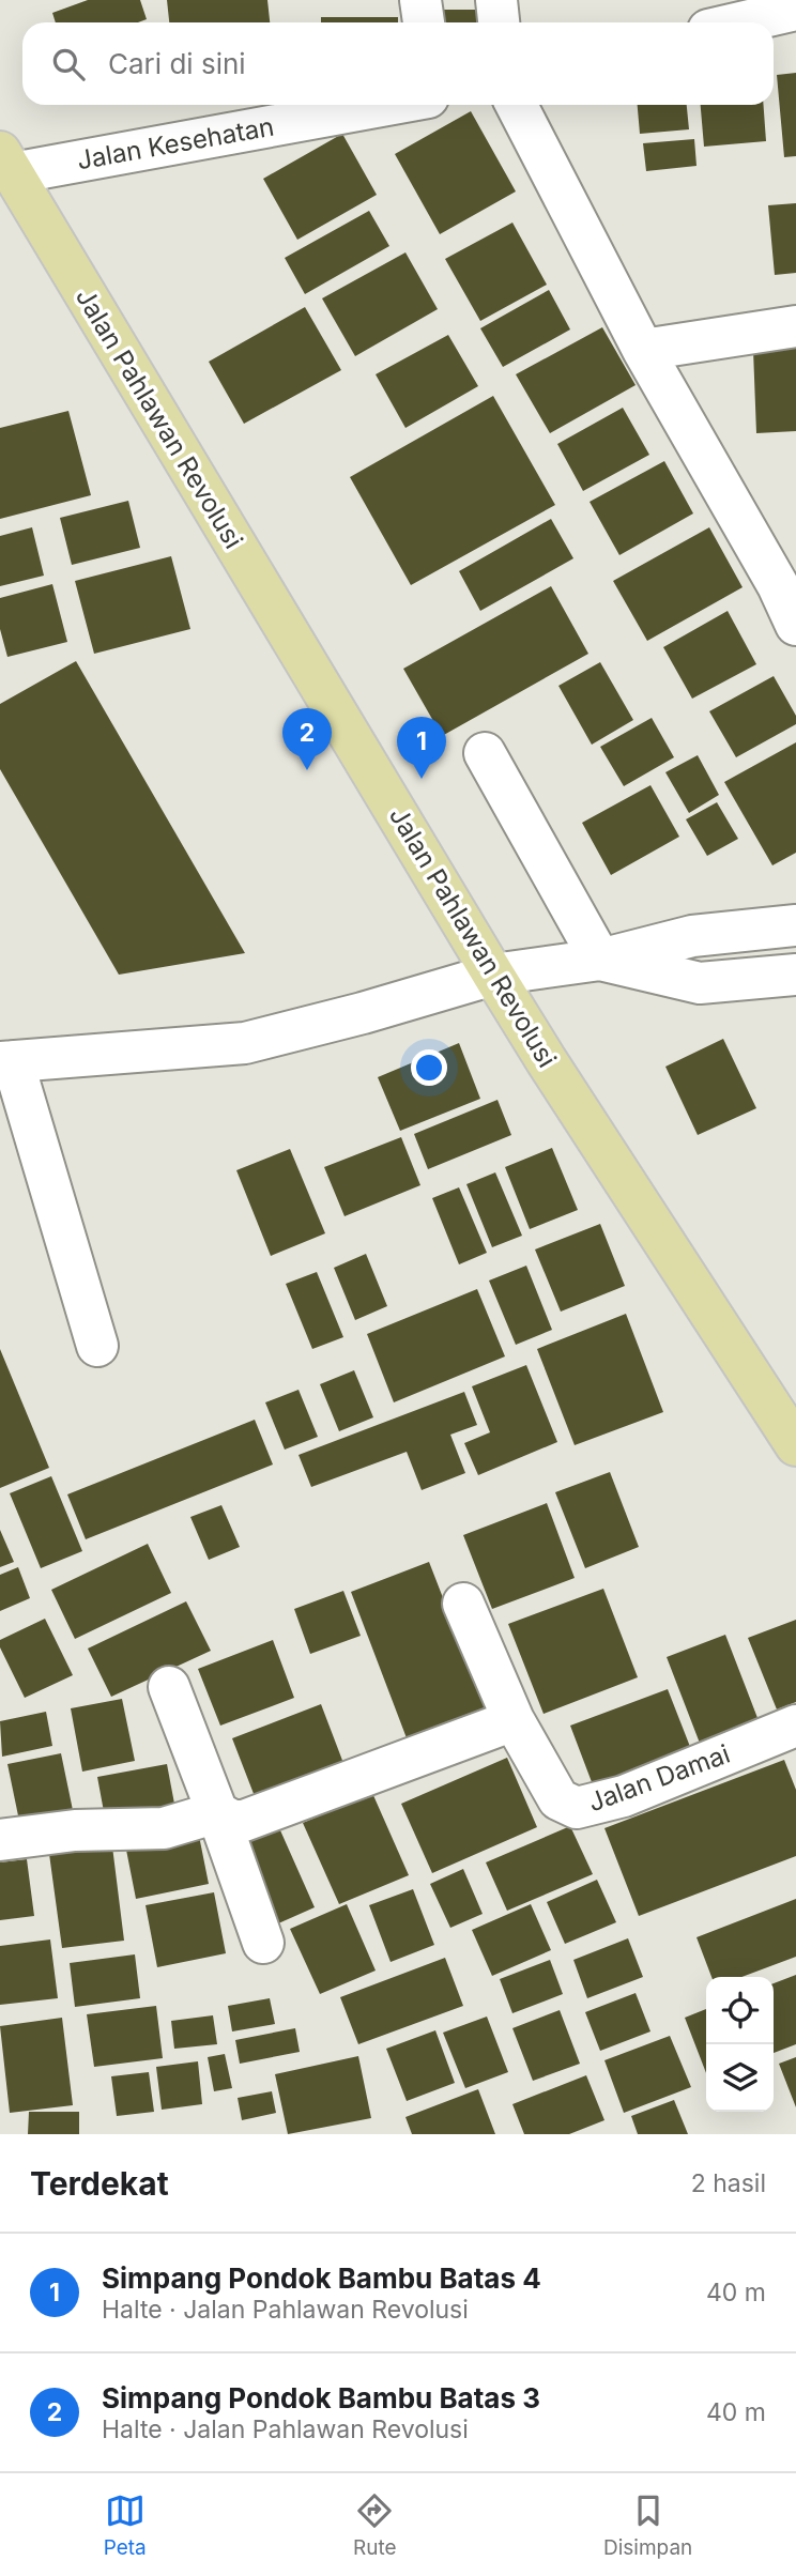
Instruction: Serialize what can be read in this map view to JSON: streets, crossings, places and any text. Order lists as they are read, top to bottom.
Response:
{
  "streets": {
    "main road": ["Jalan Pahlawan Revolusi"],
    "street": ["Jalan Kesehatan", "Jalan Damai"]
  },
  "crossings": [
    ["Jalan Kesehatan", "Jalan Pahlawan Revolusi"]
  ],
  "page": {
    "search": "Cari di sini",
    "pins": ["2", "1"],
    "heading": ["Terdekat", "2 hasil"],
    "list": [
      {
        "mark": "1",
        "name": "Simpang Pondok Bambu Batas 4",
        "note": "Halte · Jalan Pahlawan Revolusi",
        "value": "40 m"
      },
      {
        "mark": "2",
        "name": "Simpang Pondok Bambu Batas 3",
        "note": "Halte · Jalan Pahlawan Revolusi",
        "value": "40 m"
      }
    ],
    "nav": ["Peta", "Rute", "Disimpan"]
  }
}
